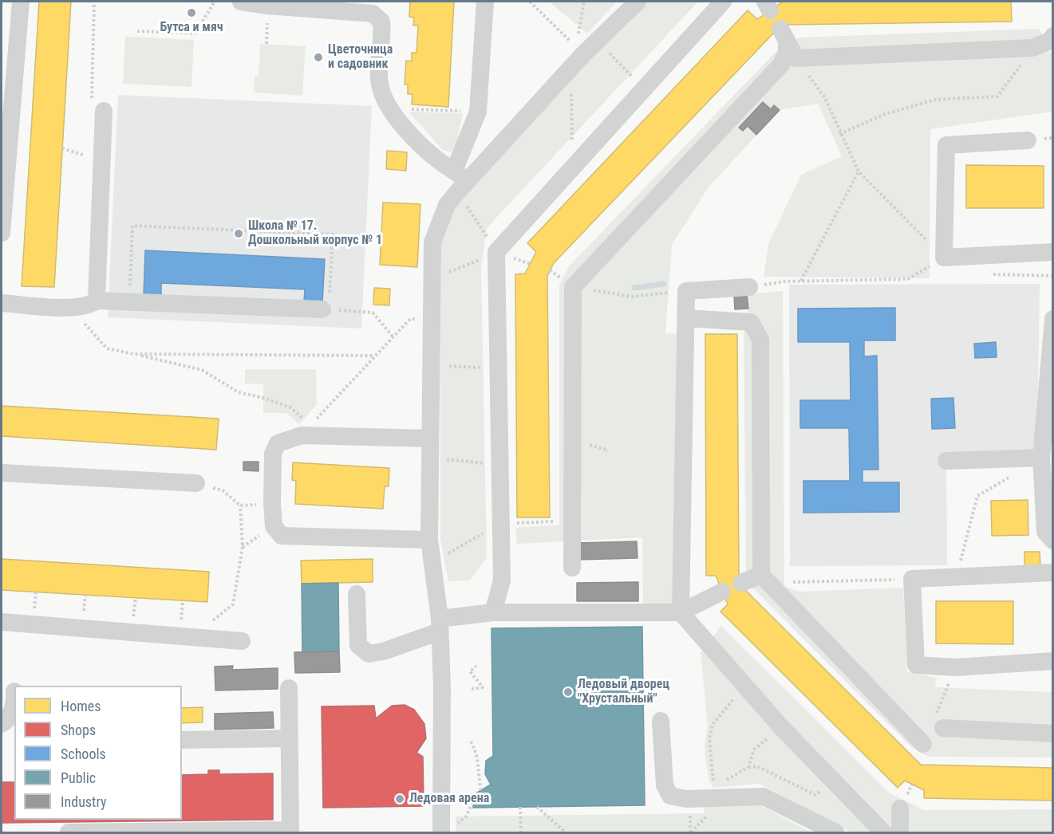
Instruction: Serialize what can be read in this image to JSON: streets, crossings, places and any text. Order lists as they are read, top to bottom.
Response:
{
  "places": [
    "Бутса и мяч",
    "Цветочница и садовник",
    "Школа № 17. Дошкольный корпус № 1",
    "Ледовый дворец \"Хрустальный\"",
    "Ледовая арена"
  ],
  "legend": [
    "Homes",
    "Shops",
    "Schools",
    "Public",
    "Industry"
  ]
}
